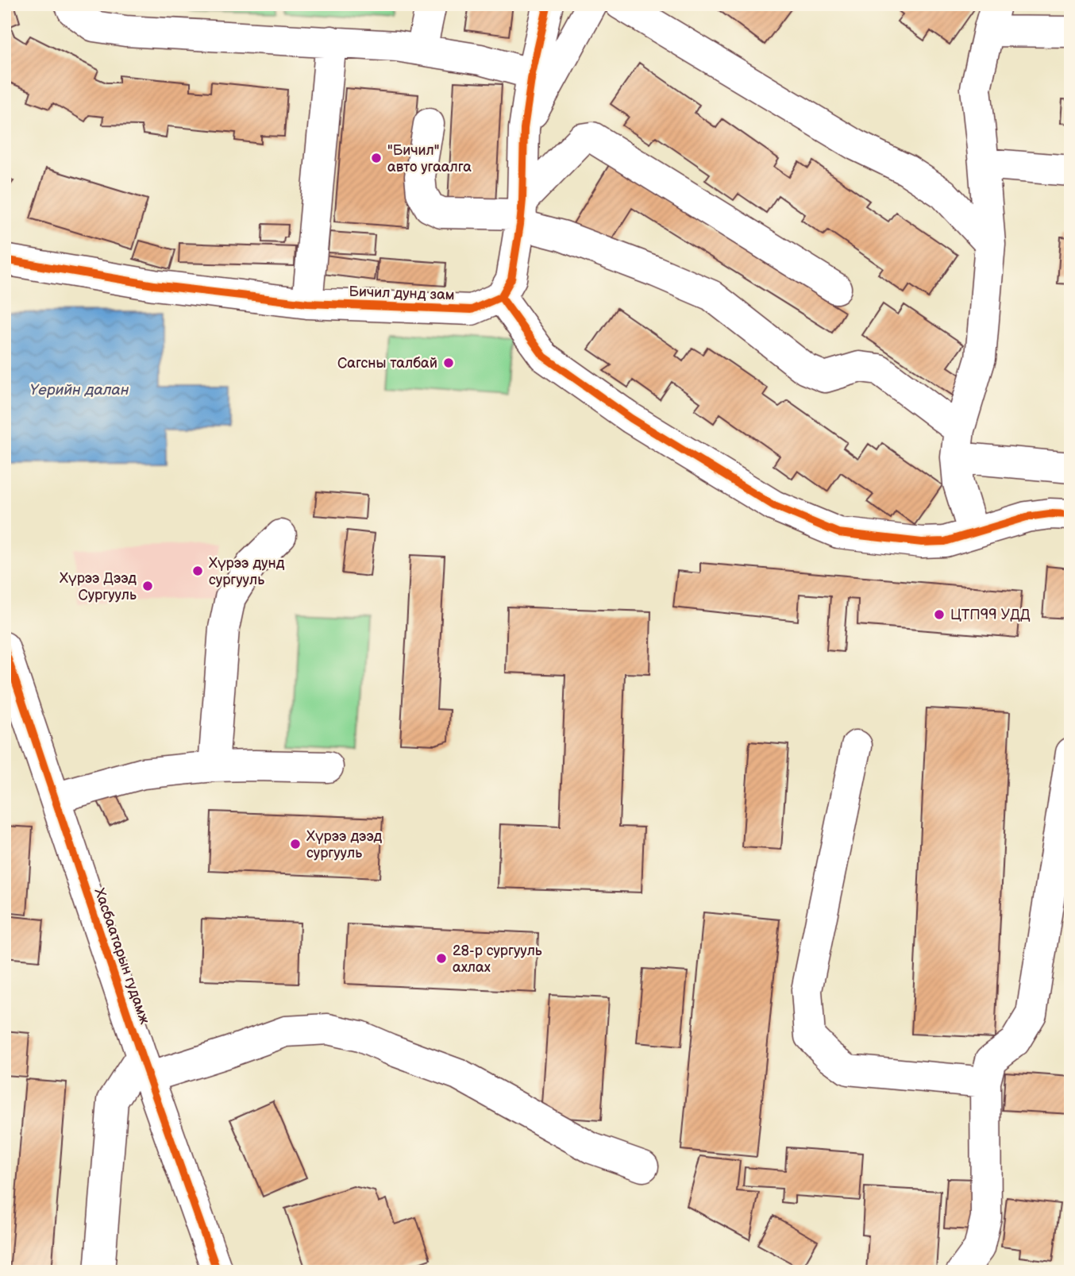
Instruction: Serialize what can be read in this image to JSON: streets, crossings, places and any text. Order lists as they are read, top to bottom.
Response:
{
  "streets": {
    "street": ["Бичил дунд зам", "Хасбаатарын гудамж"]
  },
  "water": ["Үерийн далан"],
  "places": [
    "\"Бичил\" авто угаалга",
    "Сагсны талбай",
    "Хүрээ дунд сургууль",
    "Хүрээ Дээд Сургууль",
    "ЦТП99 УДД",
    "Хүрээ дээд сургууль",
    "28-р сургууль ахлах"
  ]
}
